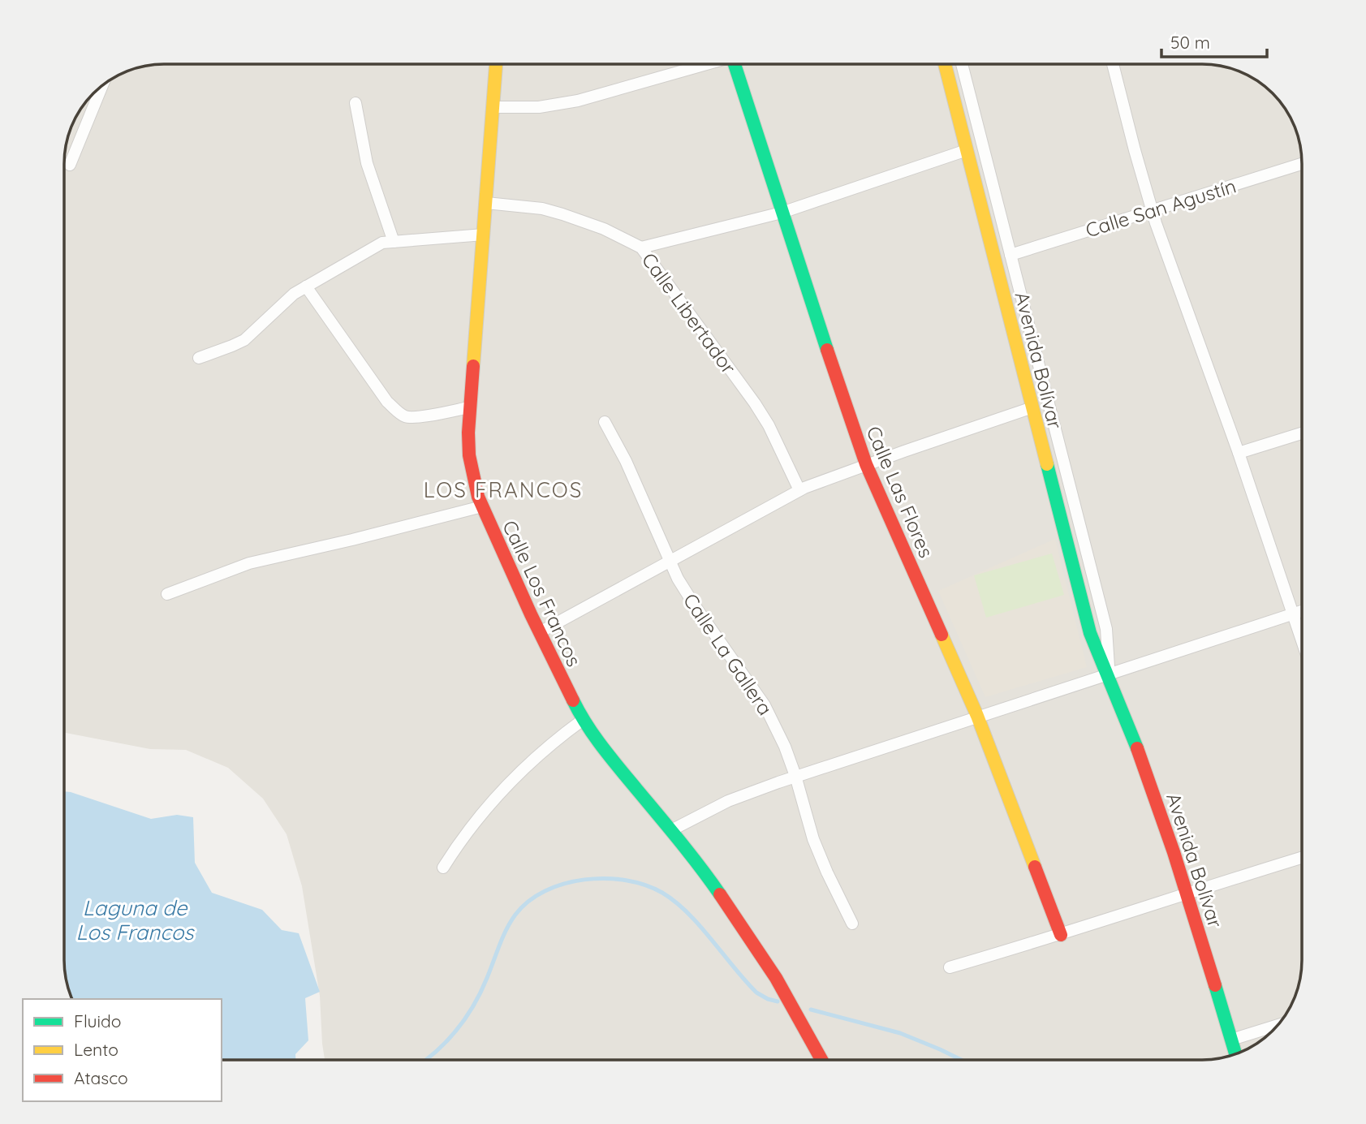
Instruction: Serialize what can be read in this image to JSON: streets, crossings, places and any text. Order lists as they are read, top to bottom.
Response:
{
  "streets": {
    "street": [
      "Calle San Agustín",
      "Calle Libertador",
      "Avenida Bolívar",
      "Calle Las Flores",
      "Calle Los Francos",
      "Calle La Gallera"
    ]
  },
  "crossings": [
    ["Calle San Agustín", "Avenida Bolívar"],
    ["Calle Libertador", "Calle Los Francos"]
  ],
  "districts": ["LOS FRANCOS"],
  "water": ["Laguna de Los Francos"],
  "legend": ["Fluido", "Lento", "Atasco"],
  "scale_bar": "50 m"
}
